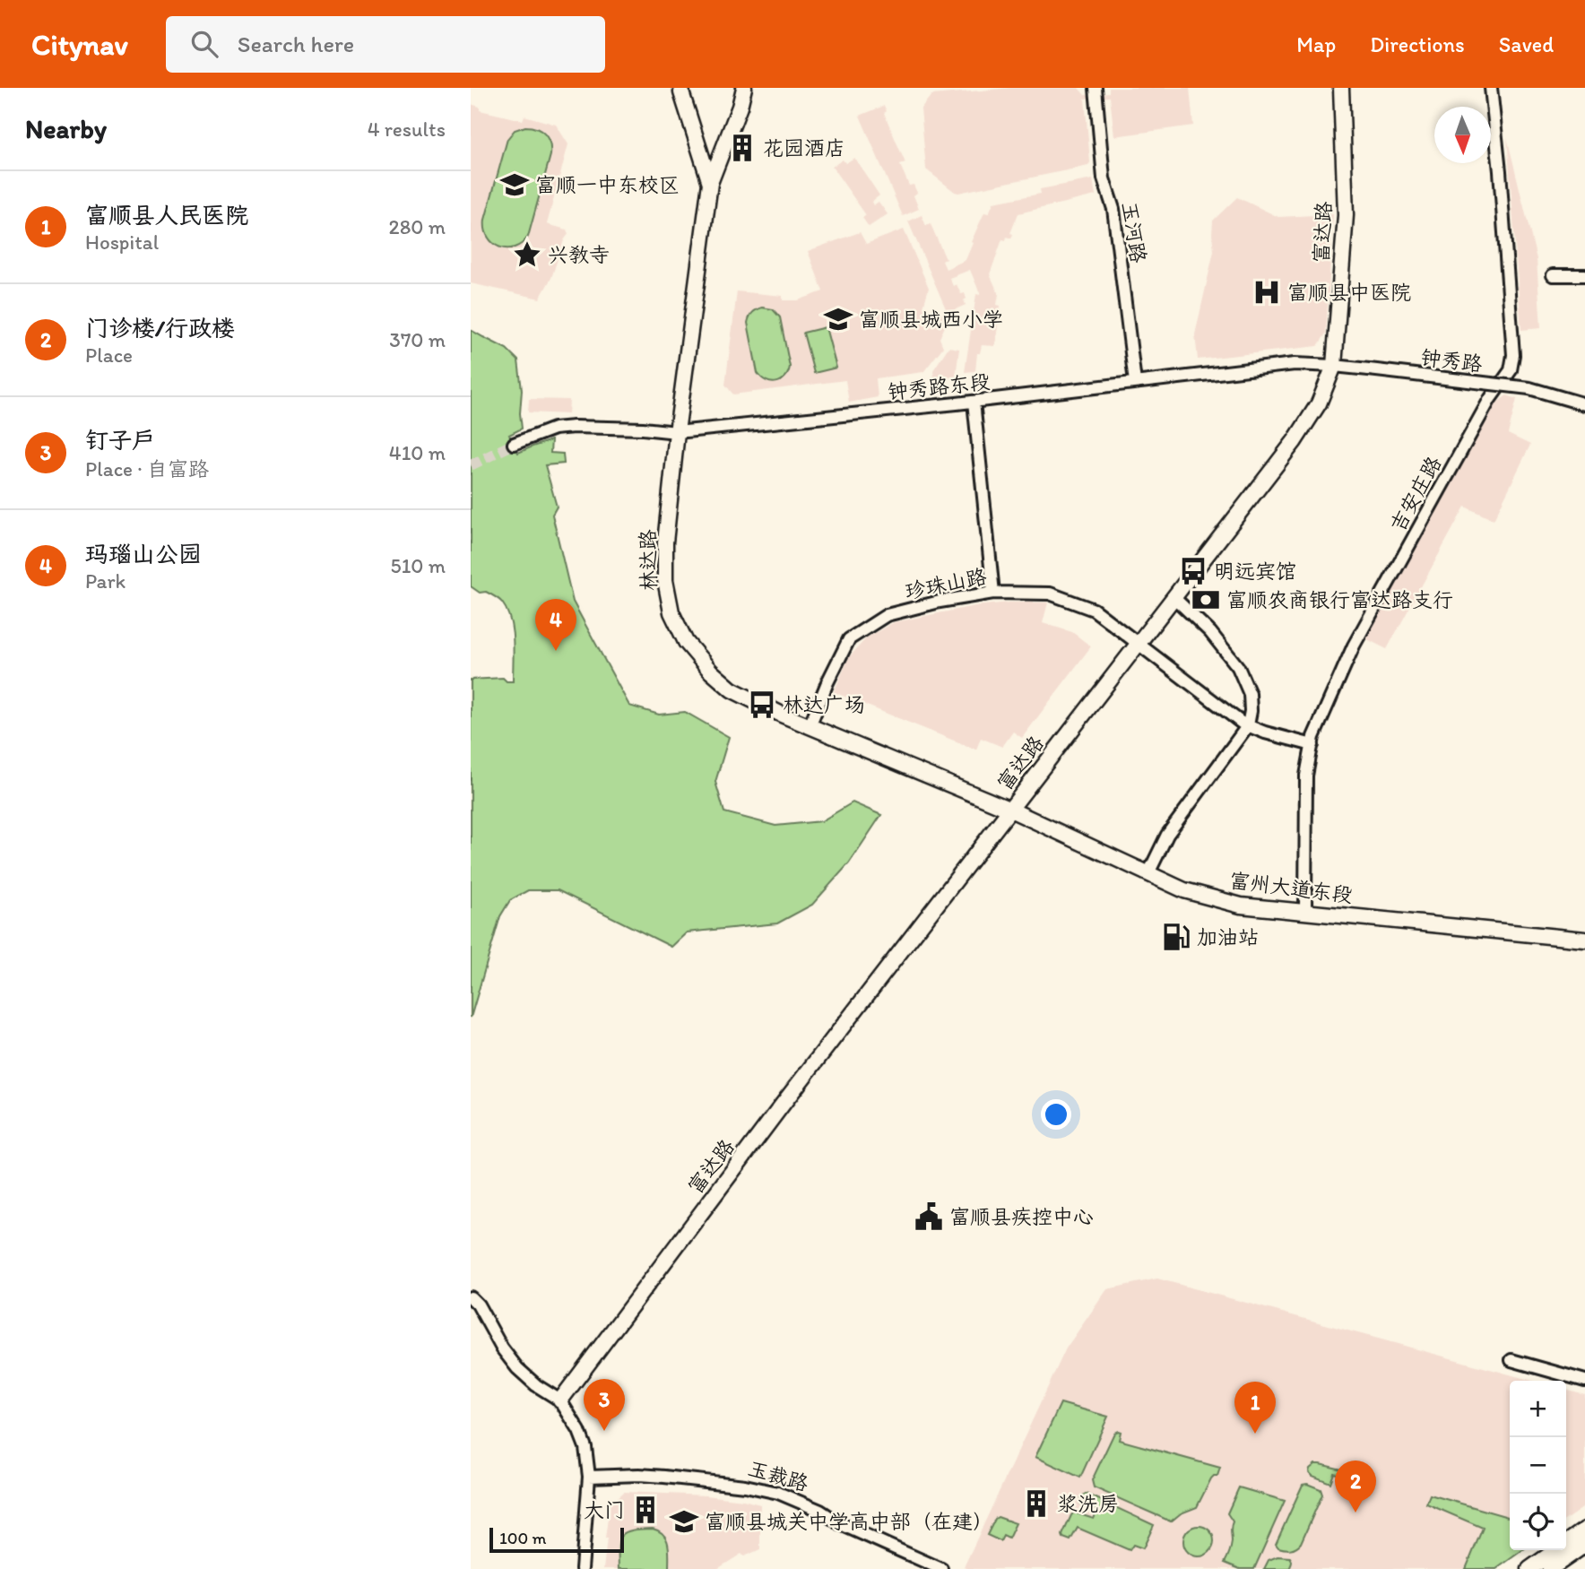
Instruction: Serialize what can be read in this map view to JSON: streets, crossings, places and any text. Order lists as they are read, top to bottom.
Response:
{
  "streets": {
    "main road": ["富达路", "林达路", "富州大道东段"],
    "street": [
      "玉河路",
      "钟秀路",
      "钟秀路东段",
      "吉安庄路",
      "珍珠山路",
      "玉裁路"
    ]
  },
  "crossings": [
    ["玉河路", "钟秀路东段"],
    ["富达路", "钟秀路东段"],
    ["富达路", "林达路"],
    ["富达路", "珍珠山路"],
    ["富达路", "富州大道东段"],
    ["钟秀路", "钟秀路东段"],
    ["钟秀路东段", "林达路"],
    ["吉安庄路", "珍珠山路"],
    ["吉安庄路", "富州大道东段"],
    ["林达路", "珍珠山路"],
    ["林达路", "富州大道东段"]
  ],
  "places": {
    "building": ["花园酒店", "浆洗房", "大门"],
    "school or university": ["富顺一中东校区", "富顺县城西小学", "富顺县城关中学高中部（在建）"],
    "place": ["兴教寺"],
    "hospital": ["富顺县中医院"],
    "bus stop": ["明远宾馆", "林达广场"],
    "bank": ["富顺农商银行富达路支行"],
    "fuel station": ["加油站"],
    "public building": ["富顺县疾控中心"]
  },
  "scale_bar": "100 m",
  "north": "bottom",
  "page": {
    "header": "Citynav",
    "search": "Search here",
    "nav": ["Map", "Directions", "Saved"],
    "heading": ["Nearby", "4 results"],
    "list": [
      {
        "mark": "1",
        "name": "富顺县人民医院",
        "note": "Hospital",
        "value": "280 m"
      },
      {
        "mark": "2",
        "name": "门诊楼/行政楼",
        "note": "Place",
        "value": "370 m"
      },
      {
        "mark": "3",
        "name": "钉子户",
        "note": "Place · 自富路",
        "value": "410 m"
      },
      {
        "mark": "4",
        "name": "玛瑙山公园",
        "note": "Park",
        "value": "510 m"
      }
    ],
    "pins": [
      "4",
      "3",
      "1",
      "2"
    ],
    "map_buttons": ["+", "−"],
    "scale": "100 m"
  }
}
